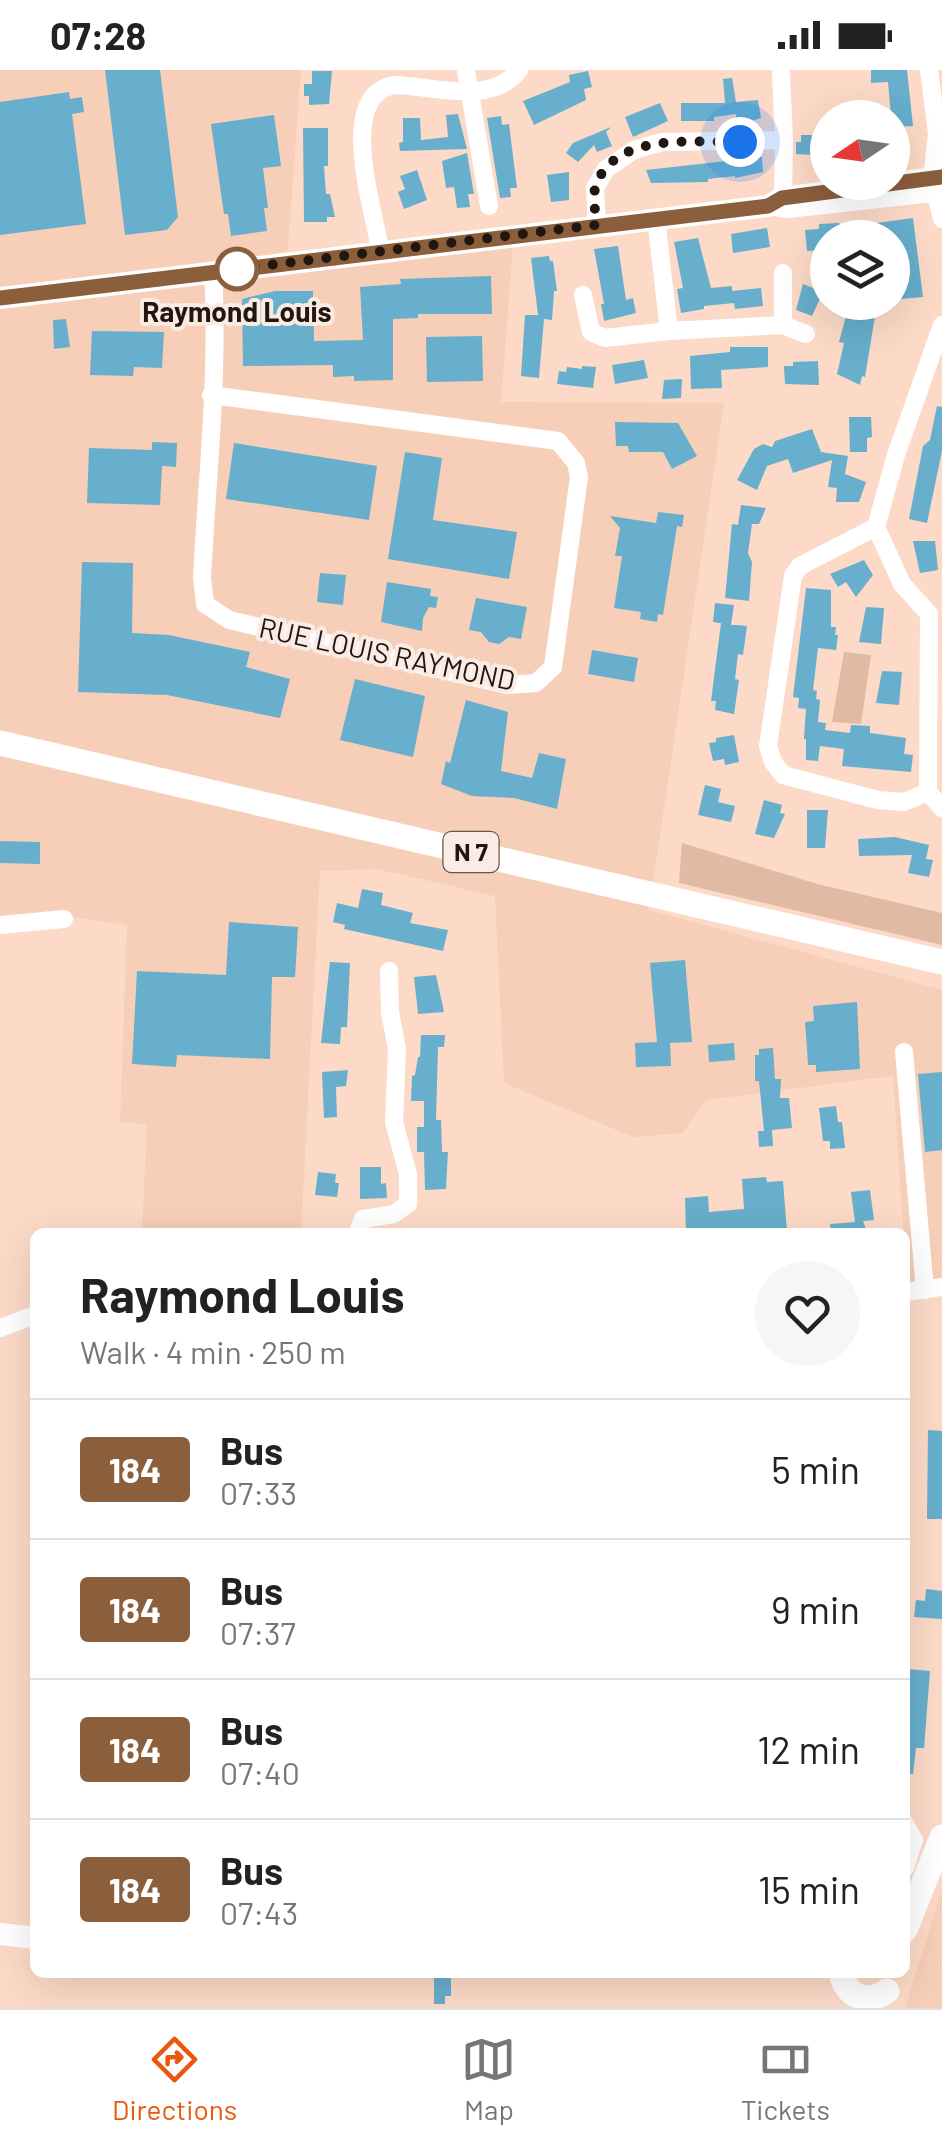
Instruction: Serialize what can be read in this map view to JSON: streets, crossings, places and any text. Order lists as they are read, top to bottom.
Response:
{
  "streets": {
    "main road": ["N 7"],
    "street": ["RUE LOUIS RAYMOND"]
  },
  "places": ["Raymond Louis"],
  "lines": ["bus line 184"],
  "north": "left",
  "page": {
    "status": "07:28",
    "heading": ["Raymond Louis", "Walk · 4 min · 250 m"],
    "list": [
      {
        "mark": "184",
        "name": "Bus",
        "note": "07:33",
        "value": "5 min"
      },
      {
        "mark": "184",
        "name": "Bus",
        "note": "07:37",
        "value": "9 min"
      },
      {
        "mark": "184",
        "name": "Bus",
        "note": "07:40",
        "value": "12 min"
      },
      {
        "mark": "184",
        "name": "Bus",
        "note": "07:43",
        "value": "15 min"
      }
    ],
    "tabs": ["Directions", "Map", "Tickets"]
  }
}
